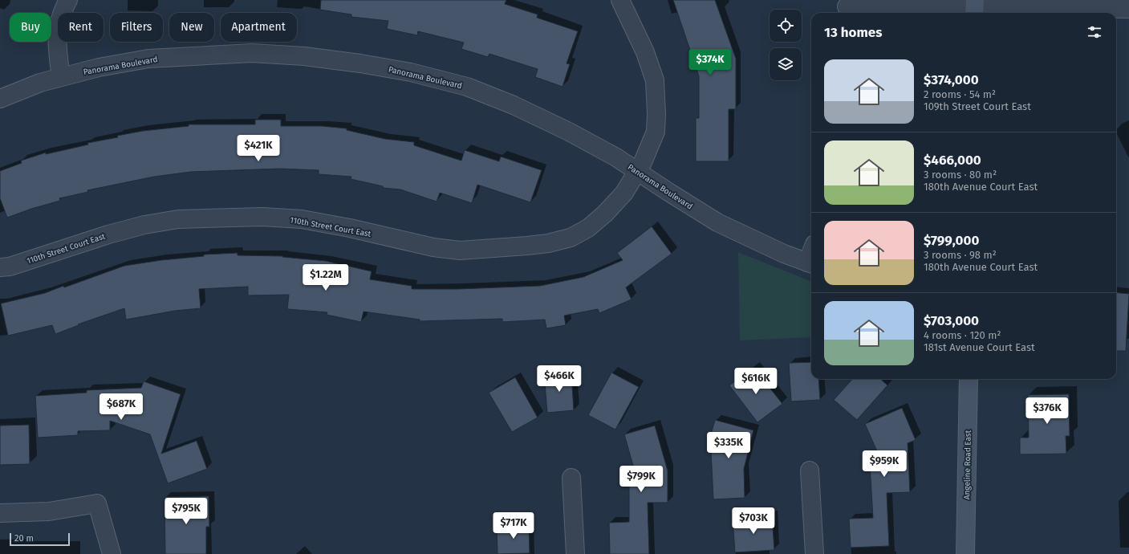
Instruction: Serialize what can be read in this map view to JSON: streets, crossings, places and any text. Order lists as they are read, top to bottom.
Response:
{
  "streets": {
    "street": ["Panorama Boulevard", "110th Street Court East", "Angeline Road East"]
  },
  "crossings": [
    ["Panorama Boulevard", "110th Street Court East"]
  ],
  "scale_bar": "20 m",
  "page": {
    "chip": [
      "Buy",
      "Rent",
      "Filters",
      "New",
      "Apartment"
    ],
    "heading": "13 homes",
    "price": [
      "$374K",
      "$421K",
      "$1.22M",
      "$466K",
      "$616K",
      "$687K",
      "$376K",
      "$335K",
      "$959K",
      "$799K",
      "$795K",
      "$703K",
      "$717K"
    ],
    "list": [
      {
        "name": "$374,000",
        "note": "2 rooms · 54 m² · 109th Street Court East"
      },
      {
        "name": "$466,000",
        "note": "3 rooms · 80 m² · 180th Avenue Court East"
      },
      {
        "name": "$799,000",
        "note": "3 rooms · 98 m² · 180th Avenue Court East"
      },
      {
        "name": "$703,000",
        "note": "4 rooms · 120 m² · 181st Avenue Court East"
      }
    ],
    "scale": "20 m"
  }
}
